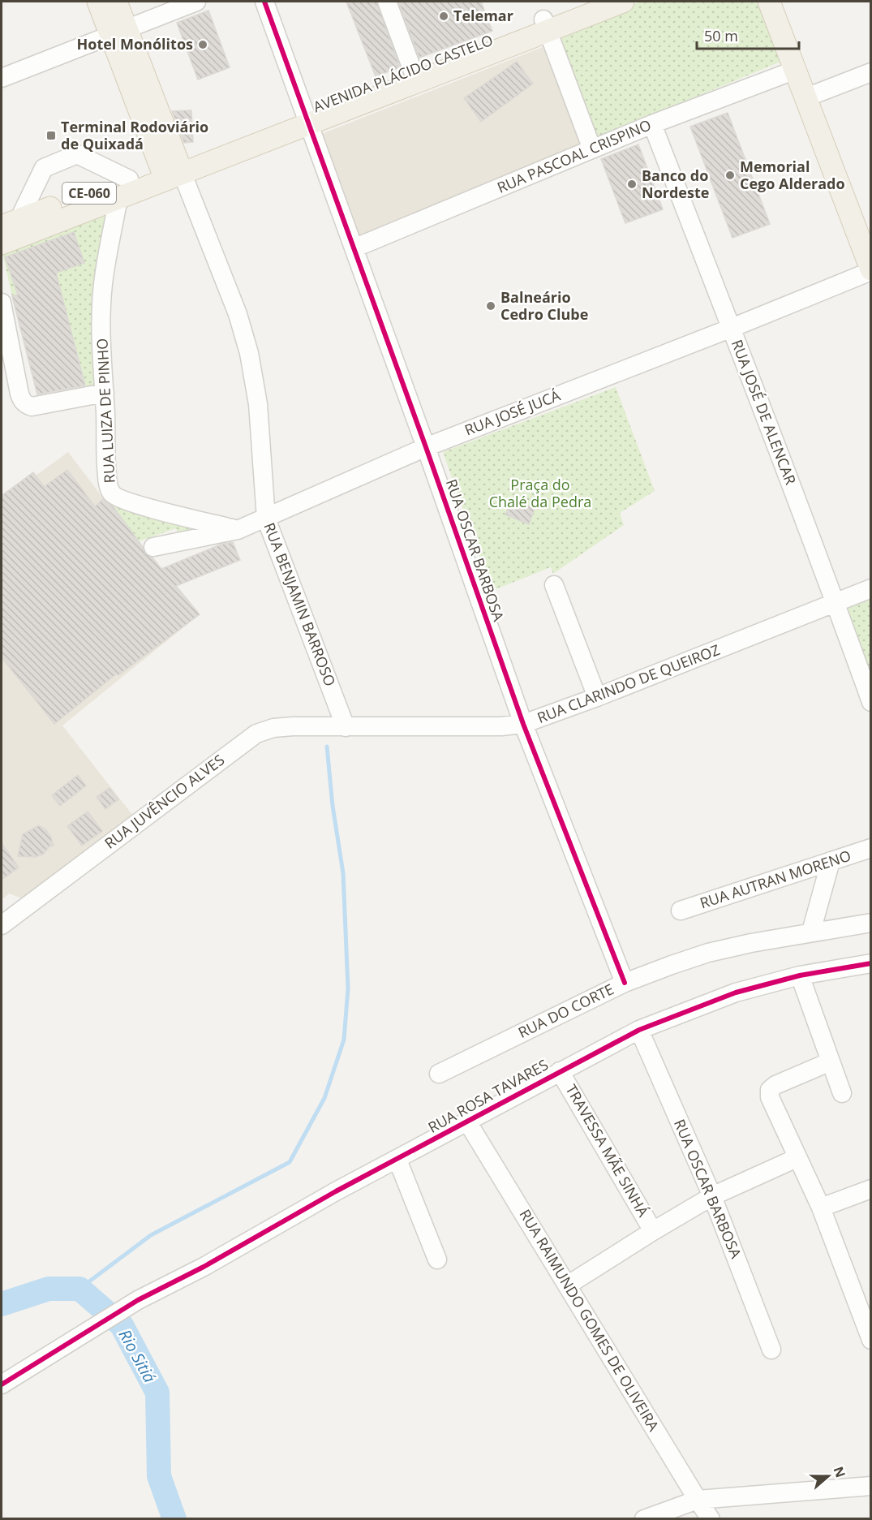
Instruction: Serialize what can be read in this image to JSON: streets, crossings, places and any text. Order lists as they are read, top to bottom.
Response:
{
  "streets": {
    "main road": ["AVENIDA PLÁCIDO CASTELO", "CE-060"],
    "street": [
      "RUA PASCOAL CRISPINO",
      "RUA LUIZA DE PINHO",
      "RUA JOSÉ DE ALENCAR",
      "RUA JOSÉ JUCÁ",
      "RUA OSCAR BARBOSA",
      "RUA BENJAMIN BARROSO",
      "RUA CLARINDO DE QUEIROZ",
      "RUA JUVÊNCIO ALVES",
      "RUA AUTRAN MORENO",
      "RUA DO CORTE",
      "RUA ROSA TAVARES",
      "TRAVESSA MÃE SINHÁ",
      "RUA RAIMUNDO GOMES DE OLIVEIRA"
    ]
  },
  "crossings": [
    ["AVENIDA PLÁCIDO CASTELO", "RUA LUIZA DE PINHO"],
    ["AVENIDA PLÁCIDO CASTELO", "RUA OSCAR BARBOSA"],
    ["AVENIDA PLÁCIDO CASTELO", "RUA BENJAMIN BARROSO"],
    ["RUA PASCOAL CRISPINO", "RUA JOSÉ DE ALENCAR"],
    ["RUA PASCOAL CRISPINO", "RUA OSCAR BARBOSA"],
    ["RUA LUIZA DE PINHO", "RUA JOSÉ JUCÁ"],
    ["RUA JOSÉ DE ALENCAR", "RUA JOSÉ JUCÁ"],
    ["RUA JOSÉ DE ALENCAR", "RUA CLARINDO DE QUEIROZ"],
    ["RUA JOSÉ JUCÁ", "RUA OSCAR BARBOSA"],
    ["RUA JOSÉ JUCÁ", "RUA BENJAMIN BARROSO"],
    ["RUA OSCAR BARBOSA", "RUA CLARINDO DE QUEIROZ"],
    ["RUA OSCAR BARBOSA", "RUA DO CORTE"],
    ["RUA OSCAR BARBOSA", "RUA ROSA TAVARES"],
    ["RUA BENJAMIN BARROSO", "RUA CLARINDO DE QUEIROZ"],
    ["RUA BENJAMIN BARROSO", "RUA JUVÊNCIO ALVES"],
    ["RUA CLARINDO DE QUEIROZ", "RUA JUVÊNCIO ALVES"],
    ["RUA ROSA TAVARES", "TRAVESSA MÃE SINHÁ"],
    ["RUA ROSA TAVARES", "RUA RAIMUNDO GOMES DE OLIVEIRA"]
  ],
  "water": ["Rio Sitiá"],
  "parks": ["Praça do Chalé da Pedra"],
  "places": {
    "other": [
      "Telemar",
      "Hotel Monólitos",
      "Memorial Cego Alderado",
      "Banco do Nordeste",
      "Balneário Cedro Clube"
    ],
    "transit": ["Terminal Rodoviário de Quixadá"]
  },
  "scale_bar": "50 m",
  "north": "right"
}
